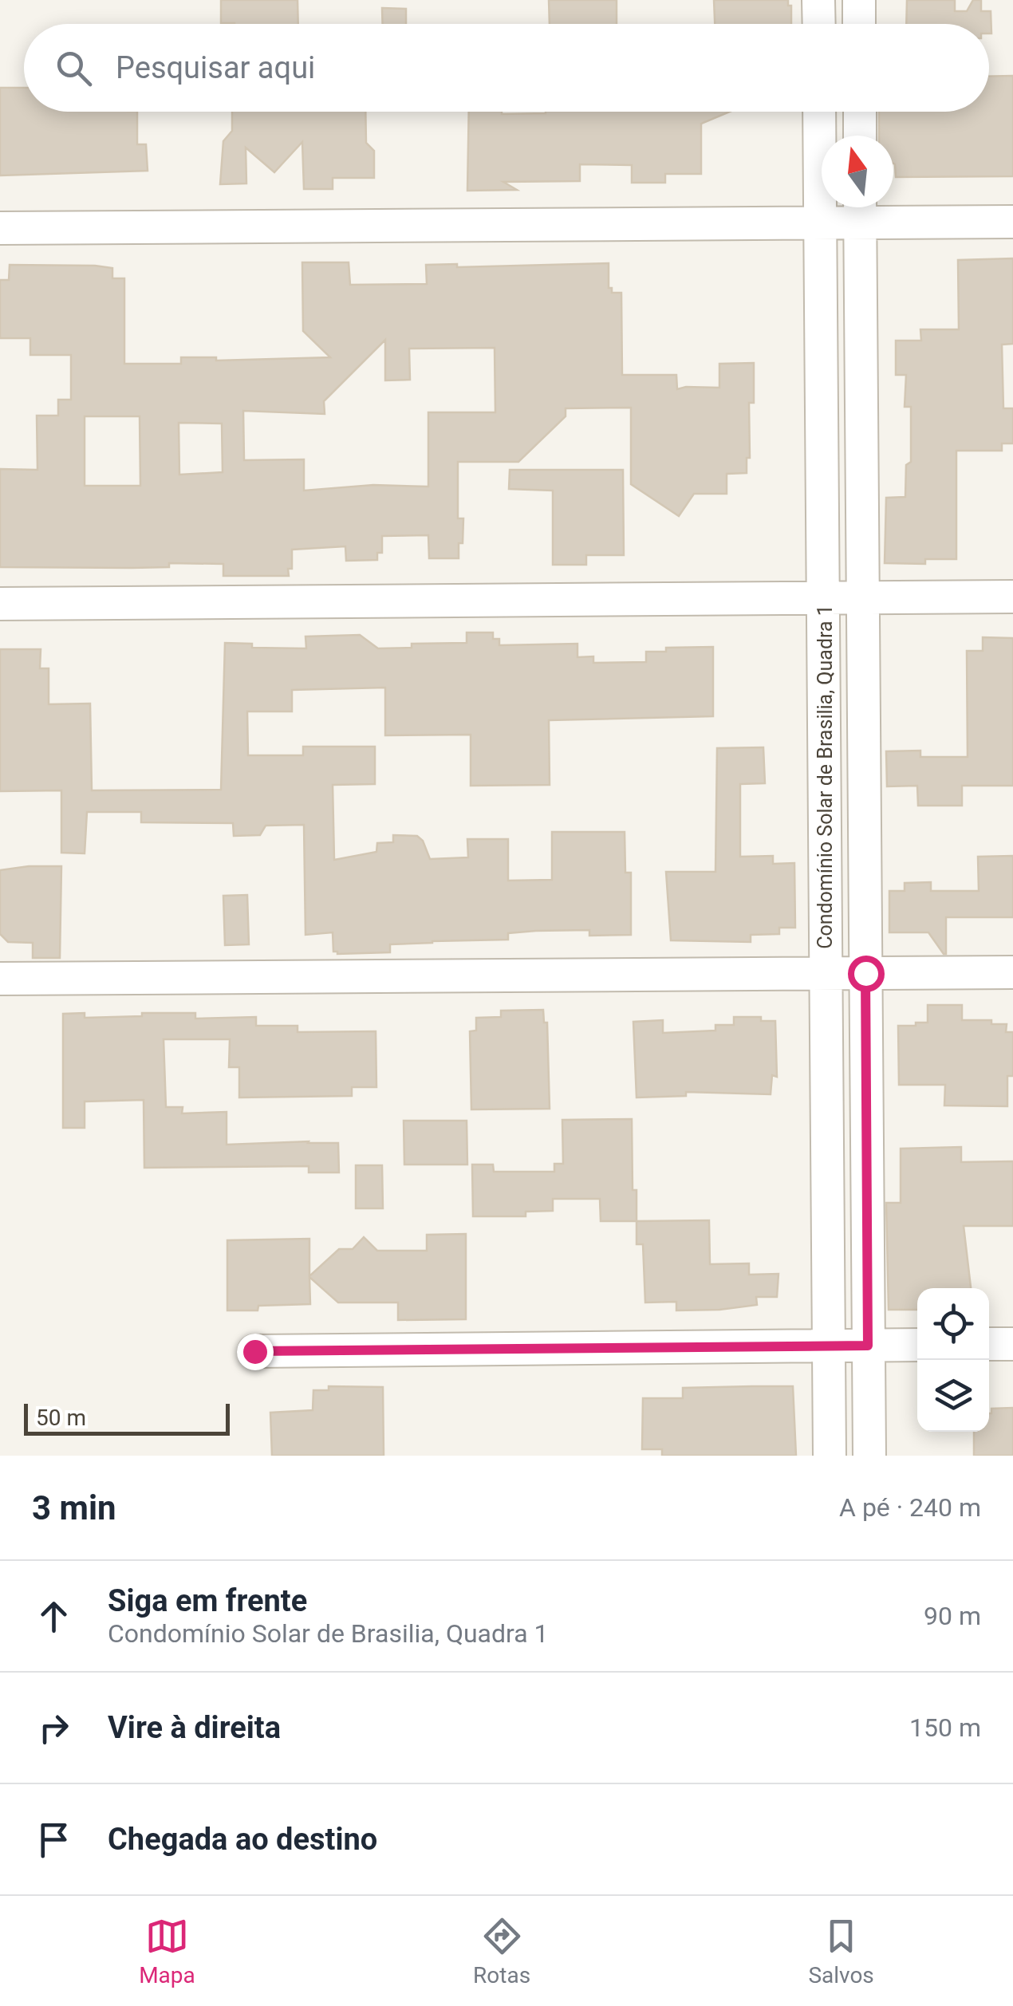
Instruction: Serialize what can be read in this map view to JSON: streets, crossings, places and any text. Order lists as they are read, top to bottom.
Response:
{
  "streets": {
    "street": ["Condomínio Solar de Brasilia, Quadra 1"]
  },
  "scale_bar": "50 m",
  "north": "top",
  "page": {
    "search": "Pesquisar aqui",
    "scale": "50 m",
    "heading": ["3 min", "A pé · 240 m"],
    "list": [
      ["Siga em frente", "Condomínio Solar de Brasilia, Quadra 1", "90 m"],
      ["Vire à direita", "150 m"],
      "Chegada ao destino"
    ],
    "nav": ["Mapa", "Rotas", "Salvos"]
  }
}
